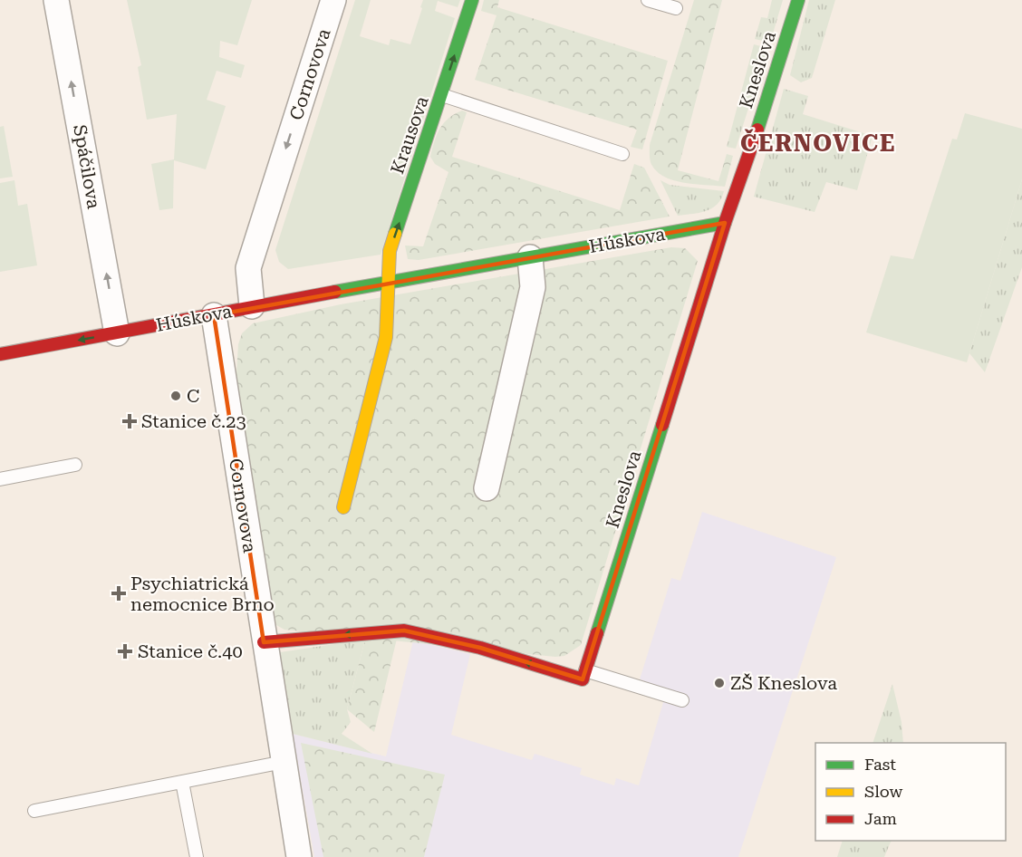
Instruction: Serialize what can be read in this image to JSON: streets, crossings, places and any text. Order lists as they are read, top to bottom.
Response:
{
  "streets": {
    "street": [
      "Kneslova",
      "Cornovova",
      "Krausova",
      "Spáčilova",
      "Húskova"
    ]
  },
  "crossings": [
    ["Kneslova", "Húskova"],
    ["Cornovova", "Húskova"],
    ["Krausova", "Húskova"],
    ["Spáčilova", "Húskova"]
  ],
  "one_way": ["Cornovova", "Krausova", "Spáčilova"],
  "districts": ["ČERNOVICE"],
  "places": {
    "other": ["C", "ZŠ Kneslova"],
    "health": ["Stanice č.23", "Psychiatrická nemocnice Brno", "Stanice č.40"]
  },
  "legend": ["Fast", "Slow", "Jam"]
}
